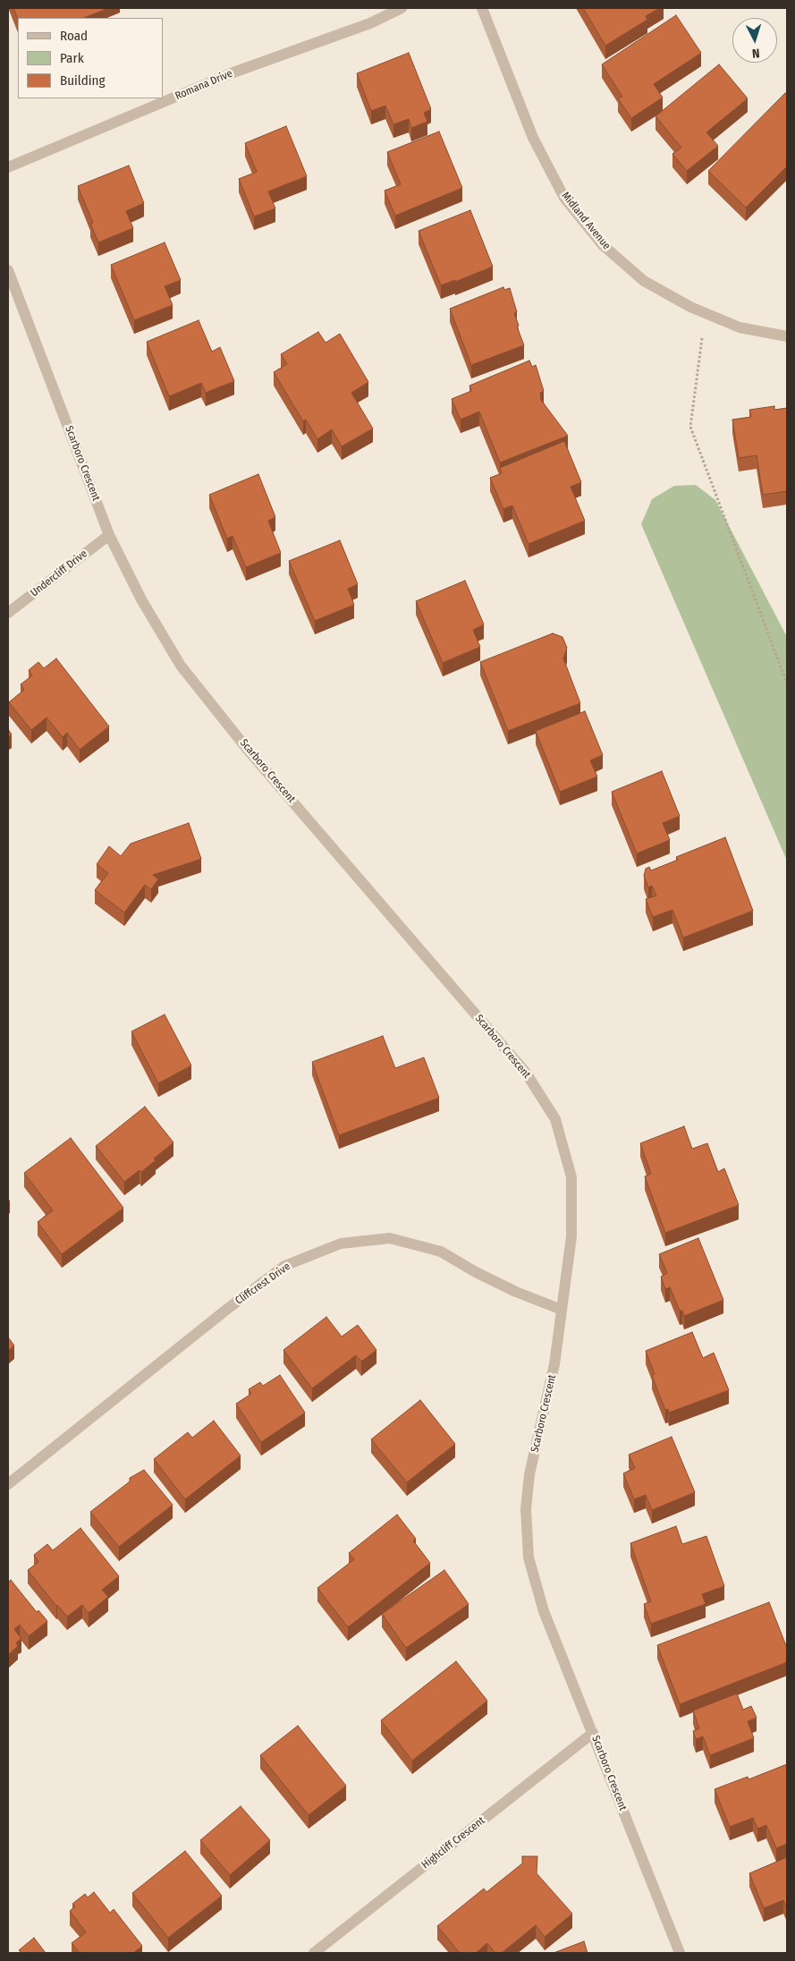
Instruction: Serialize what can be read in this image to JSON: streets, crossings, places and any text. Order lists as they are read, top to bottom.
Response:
{
  "streets": {
    "street": [
      "Romana Drive",
      "Midland Avenue",
      "Scarboro Crescent",
      "Undercliff Drive",
      "Cliffcrest Drive",
      "Highcliff Crescent"
    ]
  },
  "crossings": [
    ["Scarboro Crescent", "Undercliff Drive"],
    ["Scarboro Crescent", "Cliffcrest Drive"],
    ["Scarboro Crescent", "Highcliff Crescent"]
  ],
  "legend": ["Road", "Park", "Building"],
  "north": "bottom"
}
